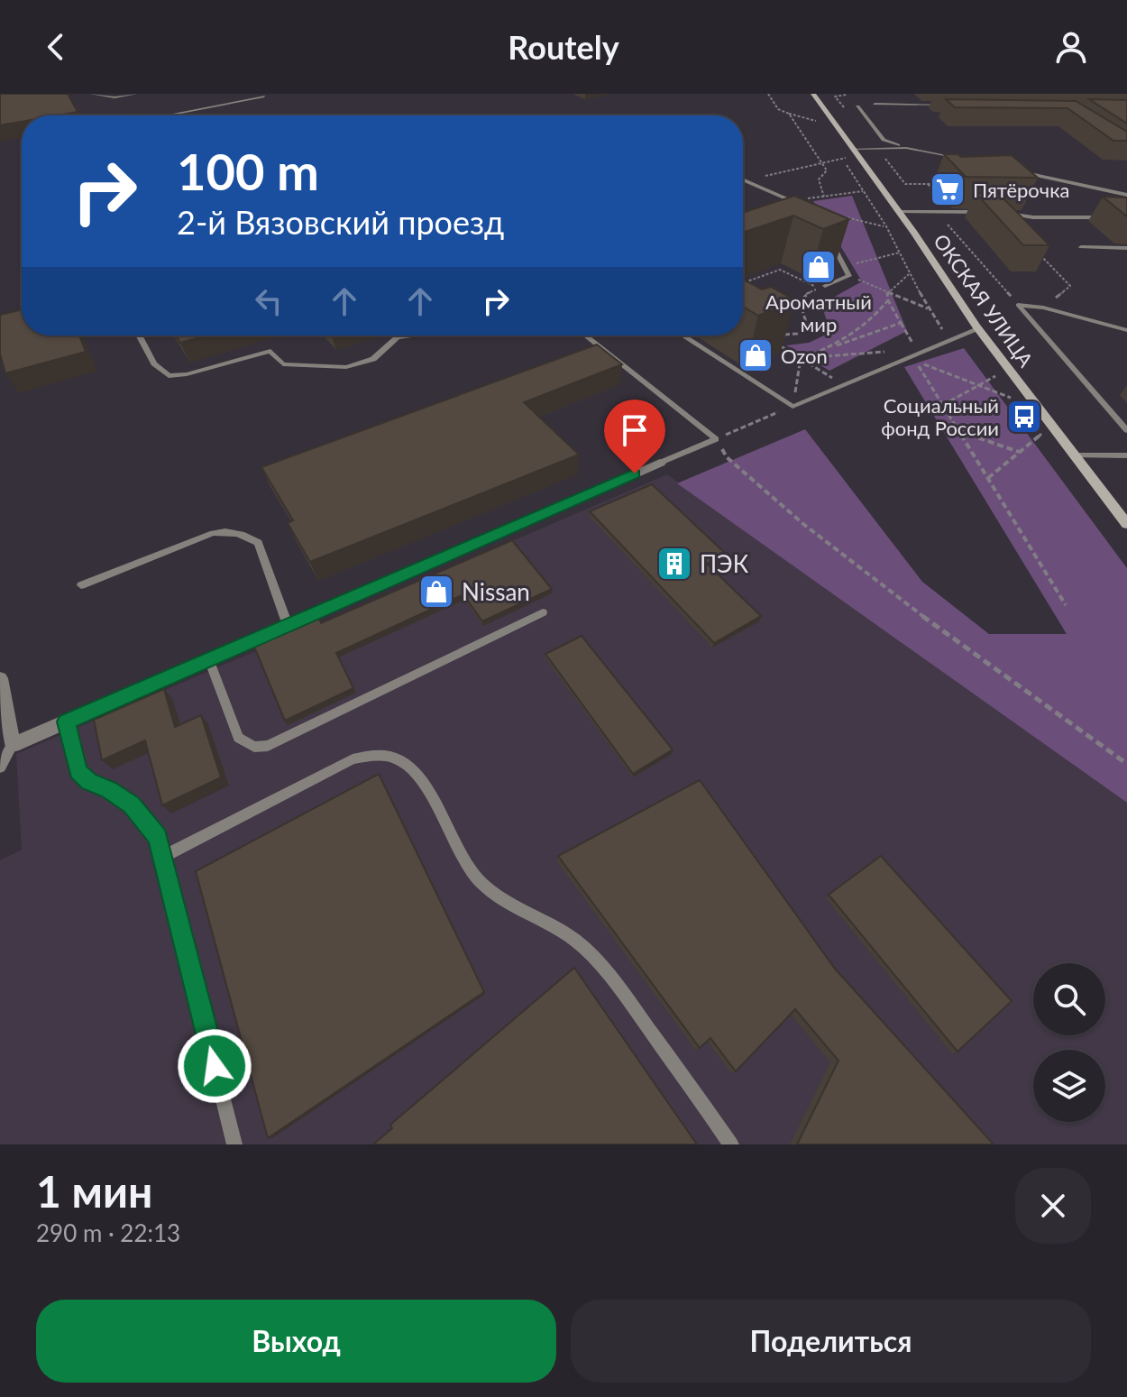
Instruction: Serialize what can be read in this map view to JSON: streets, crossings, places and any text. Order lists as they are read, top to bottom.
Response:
{
  "streets": {
    "main road": ["ОКСКАЯ УЛИЦА"]
  },
  "places": {
    "supermarket": ["Пятёрочка"],
    "shop": ["Ароматный мир", "Ozon", "Nissan"],
    "bus stop": ["Социальный фонд России"],
    "building": ["ПЭК"]
  },
  "page": {
    "header": "Routely",
    "turn": ["100 m", "2-й Вязовский проезд"],
    "heading": ["1 мин", "290 m · 22:13"],
    "buttons": ["Выход", "Поделиться"]
  }
}
